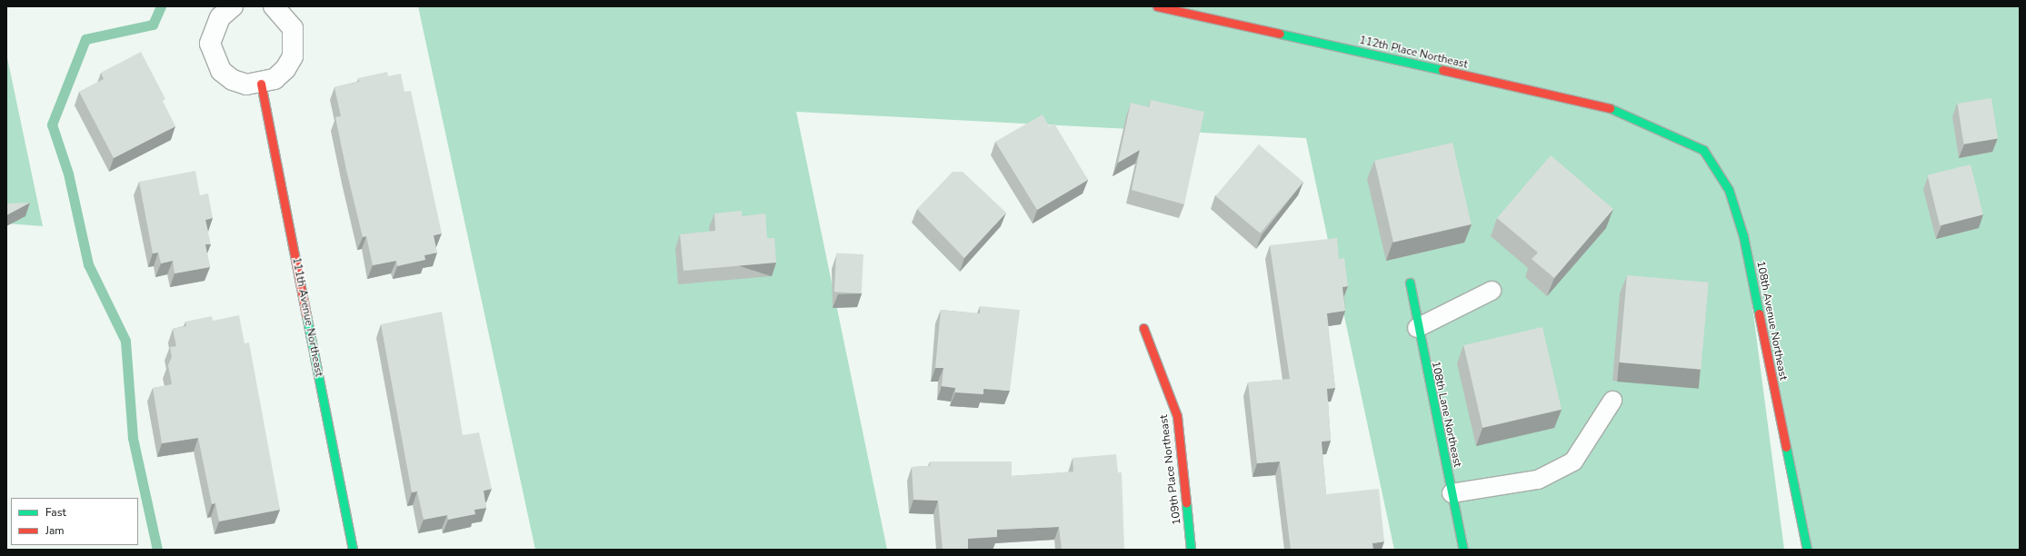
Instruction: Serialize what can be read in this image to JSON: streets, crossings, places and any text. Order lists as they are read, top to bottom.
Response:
{
  "streets": {
    "street": [
      "112th Place Northeast",
      "111th Avenue Northeast",
      "108th Avenue Northeast",
      "108th Lane Northeast",
      "109th Place Northeast"
    ]
  },
  "crossings": [
    ["112th Place Northeast", "108th Avenue Northeast"]
  ],
  "legend": ["Fast", "Jam"]
}
